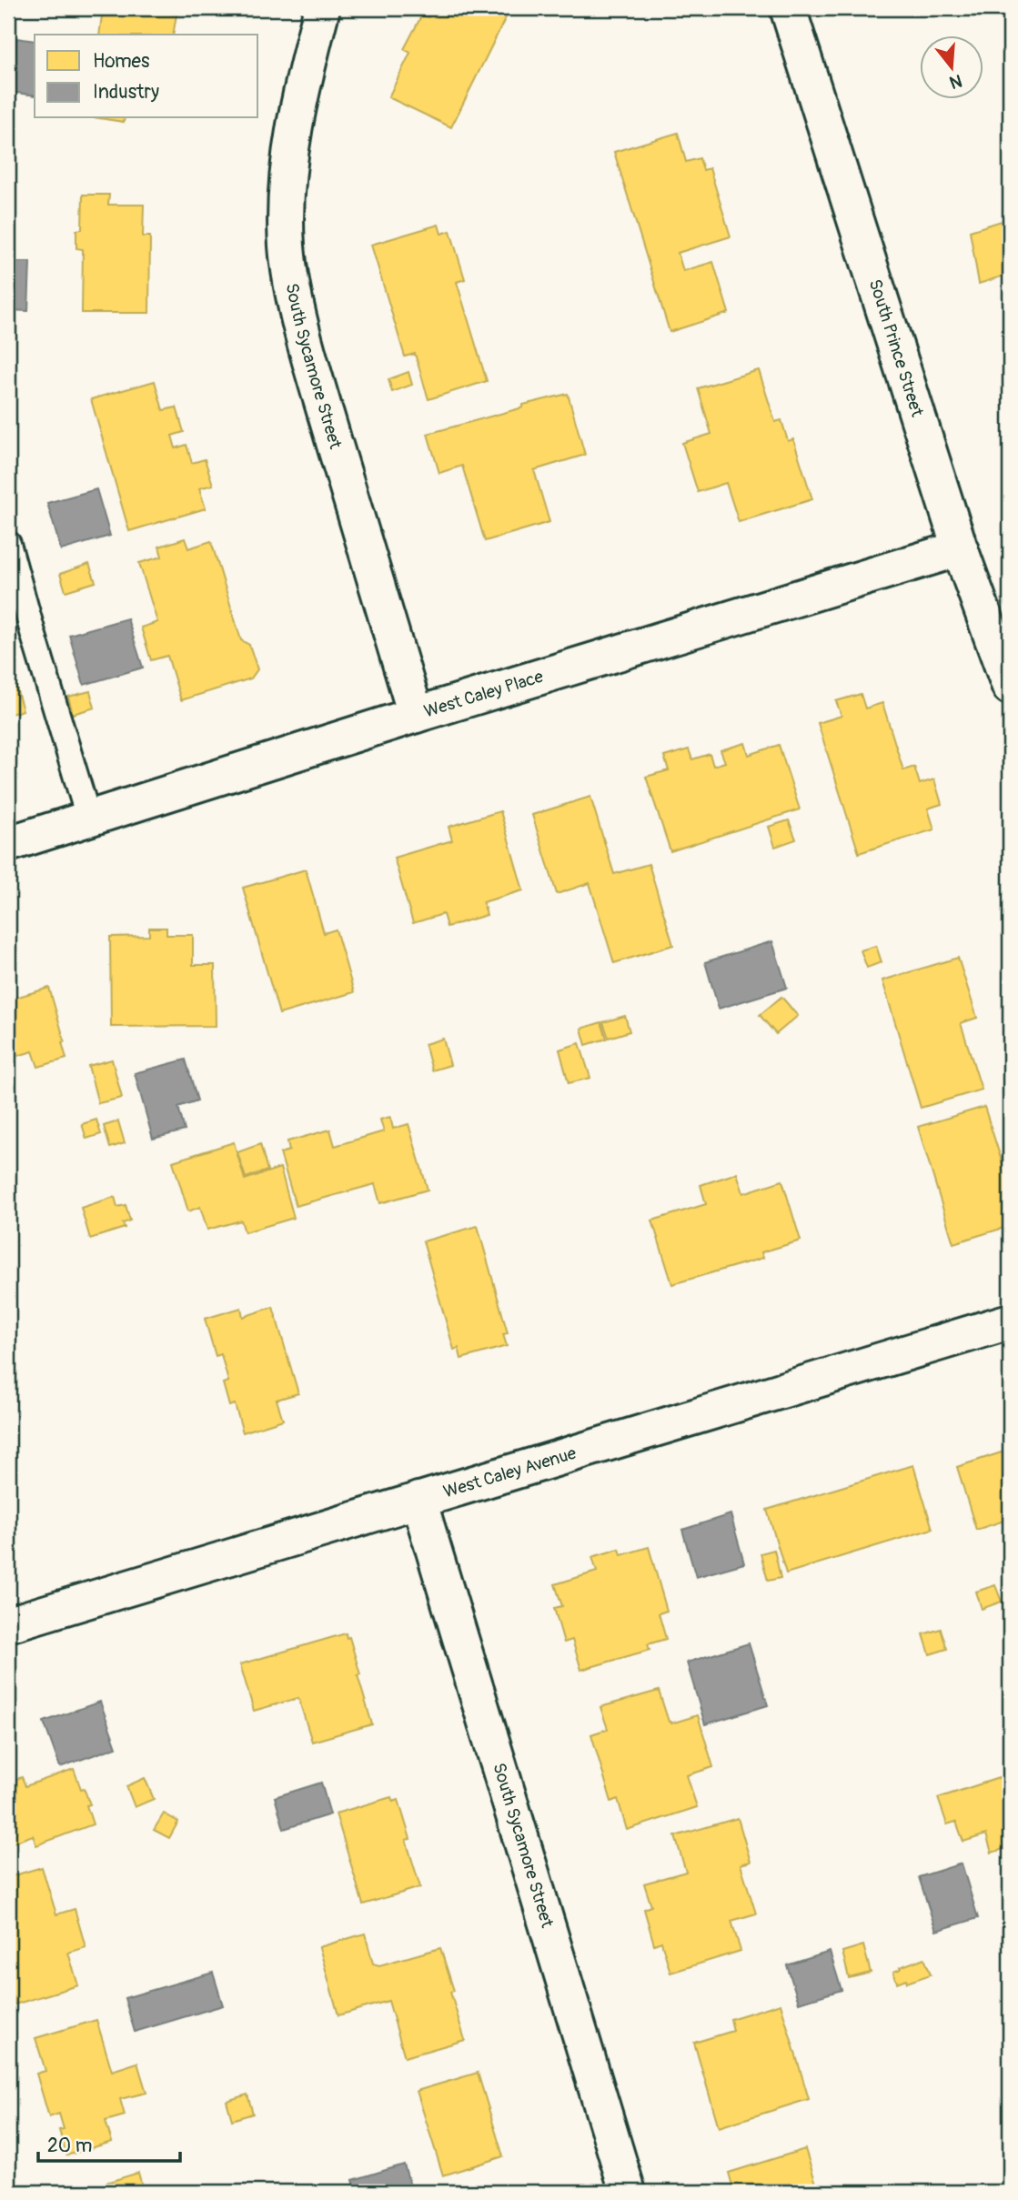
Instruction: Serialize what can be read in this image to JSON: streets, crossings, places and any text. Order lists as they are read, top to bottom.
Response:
{
  "streets": {
    "street": [
      "South Prince Street",
      "South Sycamore Street",
      "West Caley Place",
      "West Caley Avenue"
    ]
  },
  "crossings": [
    ["South Prince Street", "West Caley Place"],
    ["South Sycamore Street", "West Caley Place"],
    ["South Sycamore Street", "West Caley Avenue"]
  ],
  "legend": ["Homes", "Industry"],
  "scale_bar": "20 m",
  "north": "bottom"
}
